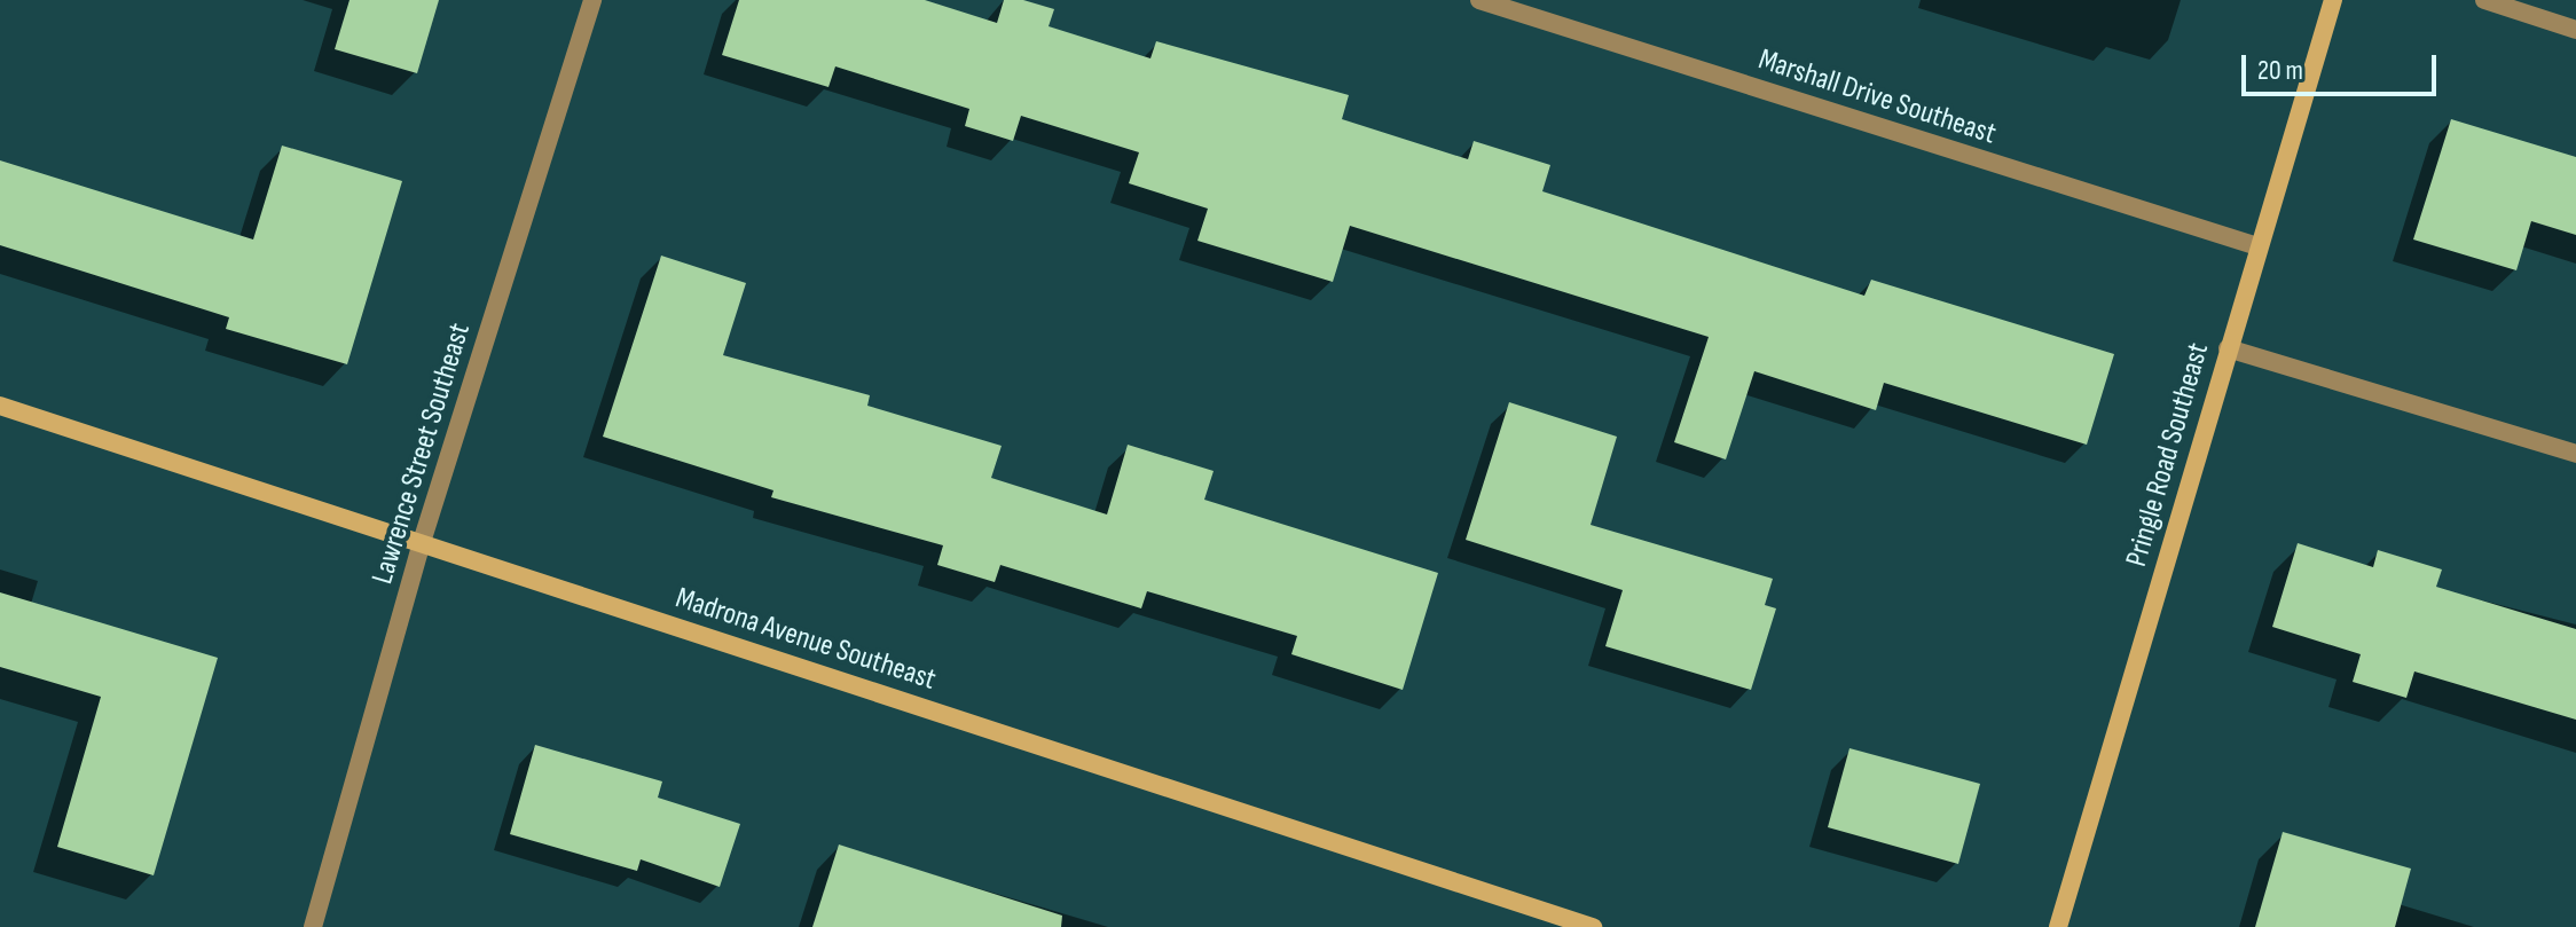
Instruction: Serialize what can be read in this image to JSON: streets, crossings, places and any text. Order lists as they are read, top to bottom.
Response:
{
  "streets": {
    "main road": ["Pringle Road Southeast", "Madrona Avenue Southeast"],
    "street": ["Marshall Drive Southeast", "Lawrence Street Southeast"]
  },
  "crossings": [
    ["Marshall Drive Southeast", "Pringle Road Southeast"],
    ["Lawrence Street Southeast", "Madrona Avenue Southeast"]
  ],
  "scale_bar": "20 m"
}
